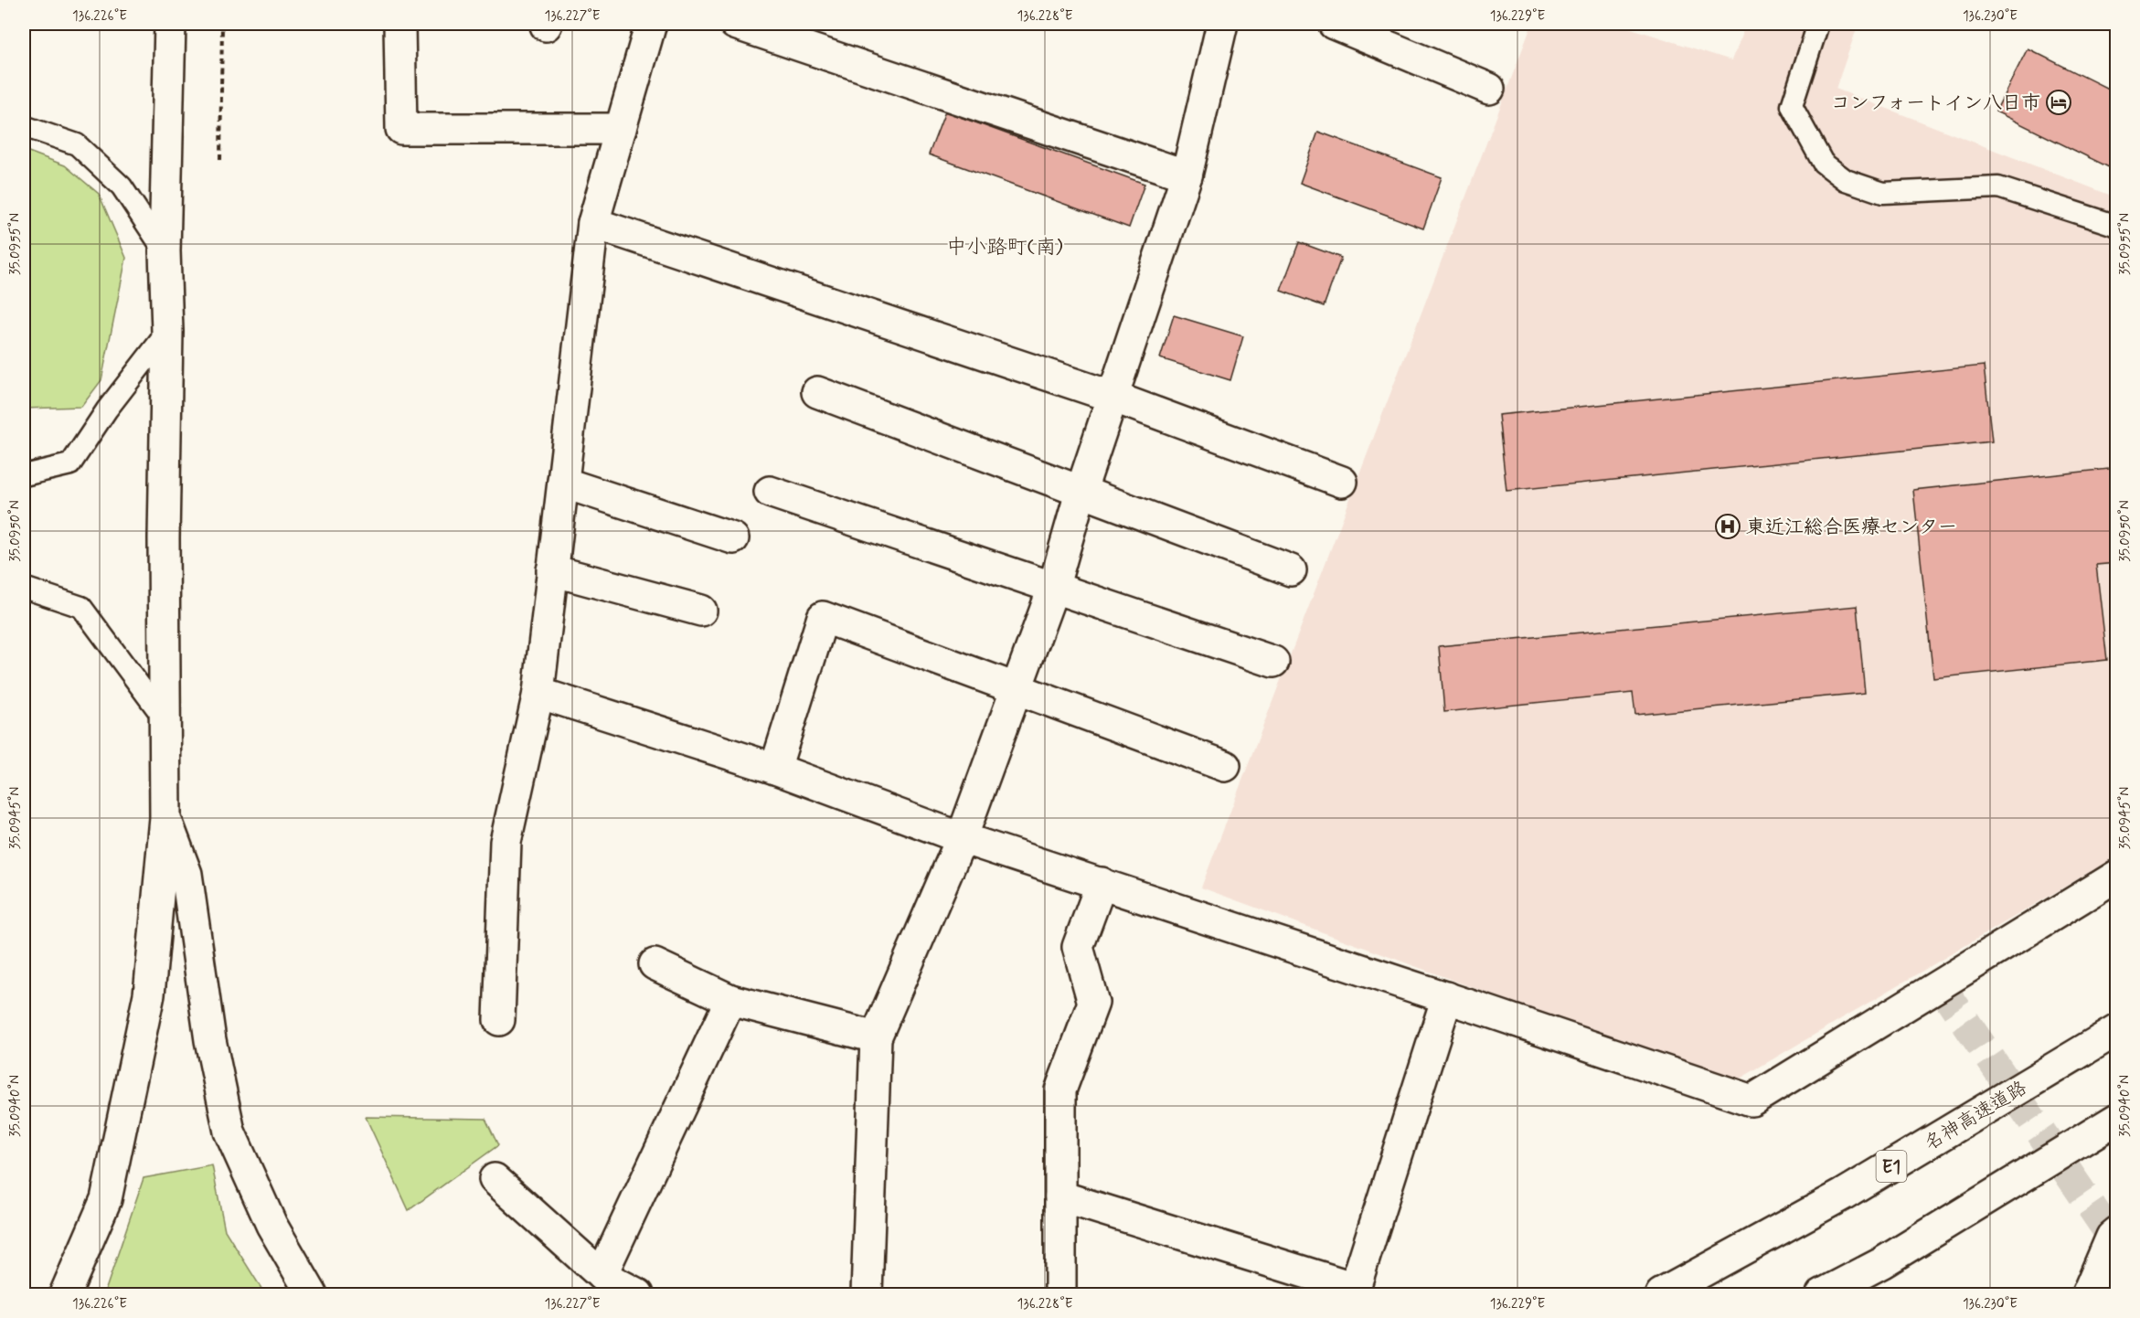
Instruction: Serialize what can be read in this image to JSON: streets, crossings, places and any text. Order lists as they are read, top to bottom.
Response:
{
  "streets": {
    "main road": ["名神高速道路", "E1"]
  },
  "districts": ["中小路町(南)"],
  "places": {
    "hotel": ["コンフォートイン八日市"],
    "hospital": ["東近江総合医療センター"]
  },
  "coordinates": [
    "136.226°E",
    "136.227°E",
    "136.228°E",
    "136.229°E",
    "136.230°E",
    "35.0955°N",
    "35.0950°N",
    "35.0945°N",
    "35.0940°N"
  ]
}
